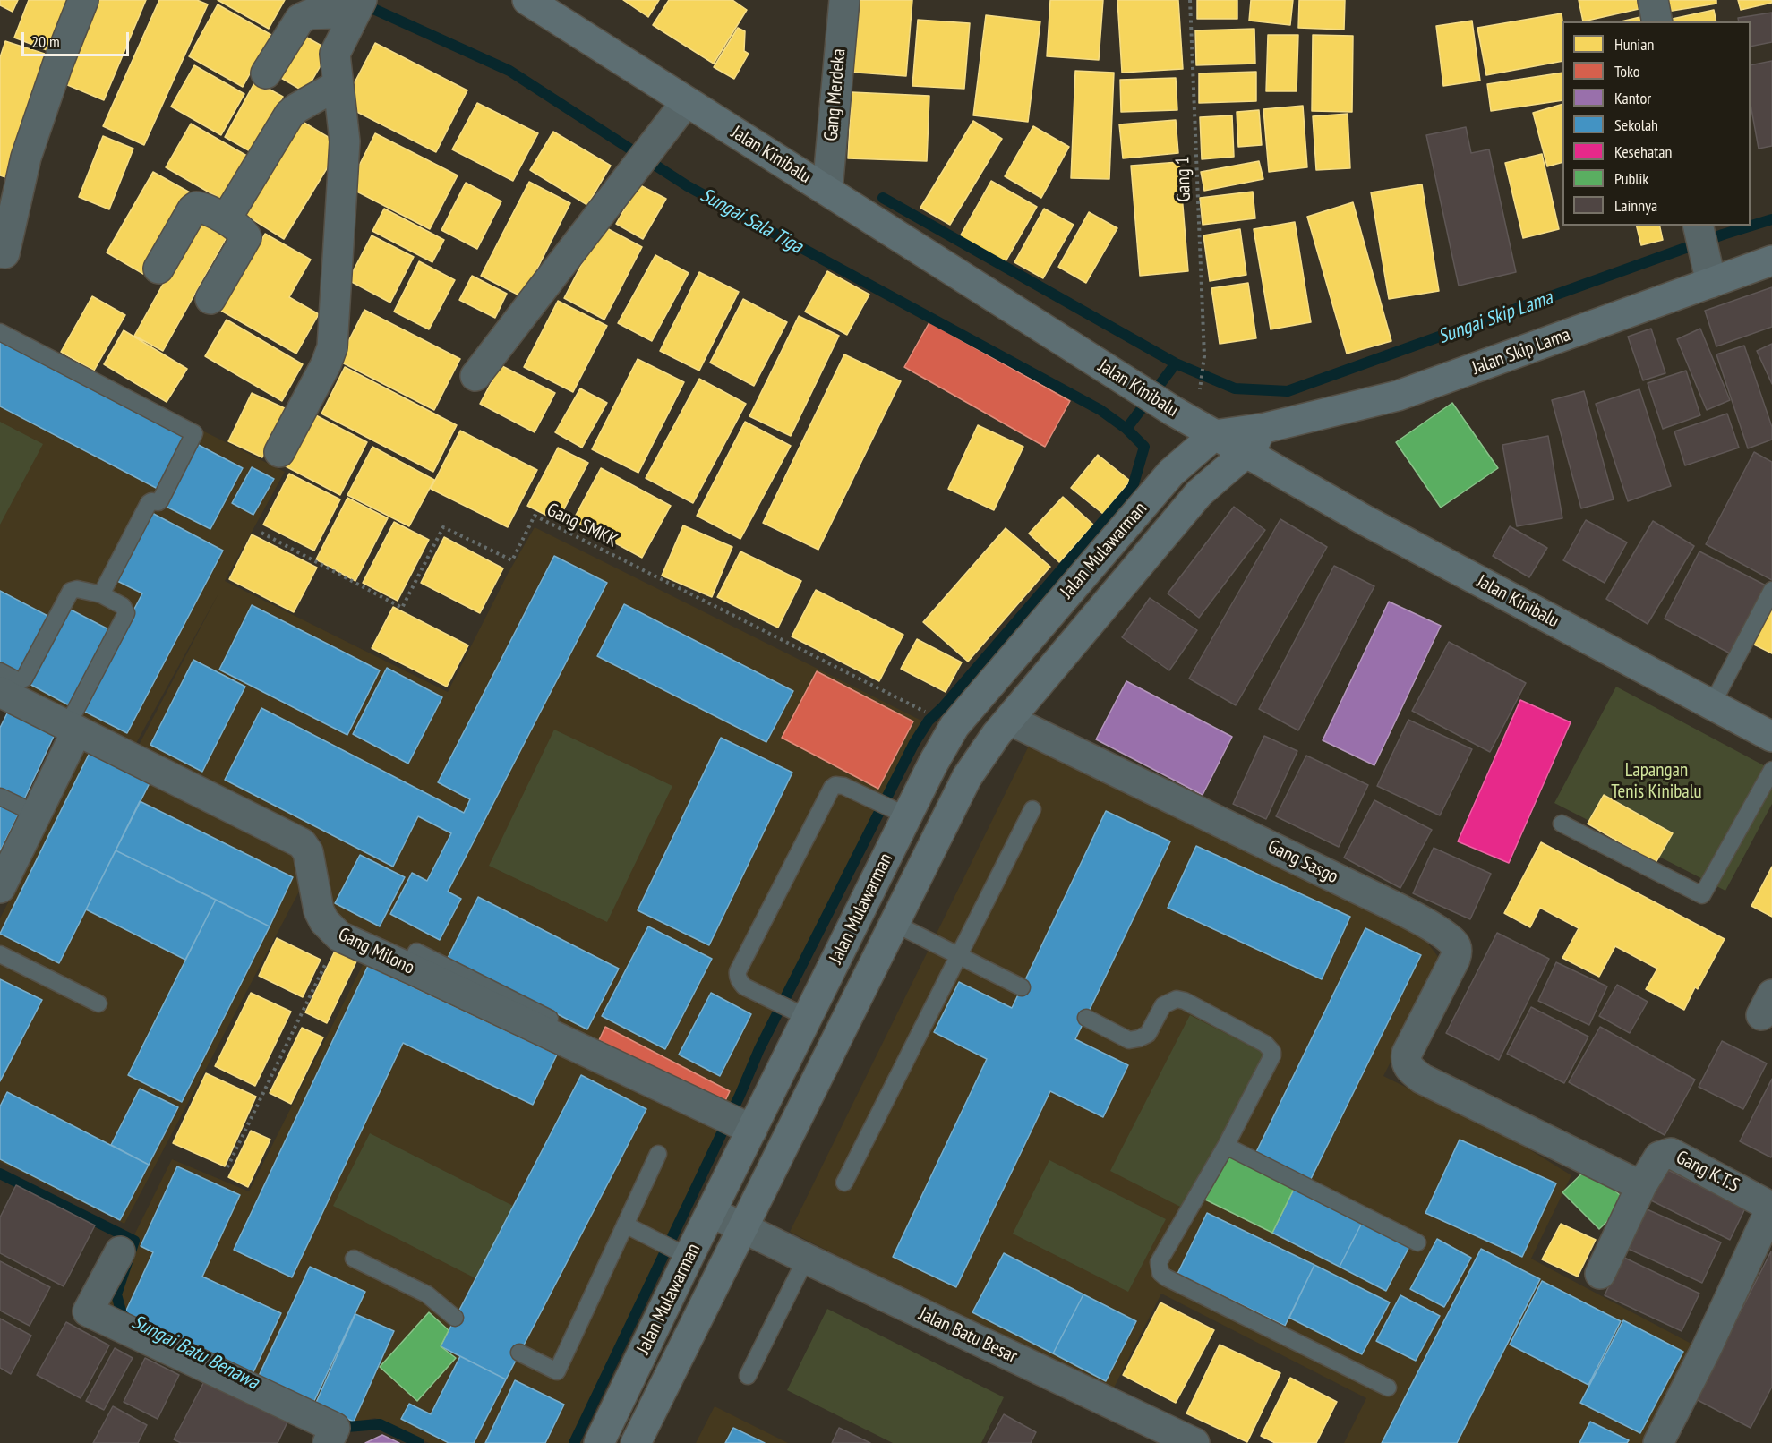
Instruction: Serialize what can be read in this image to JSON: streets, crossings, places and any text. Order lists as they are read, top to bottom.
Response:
{
  "streets": {
    "street": [
      "Gang Merdeka",
      "Jalan Kinibalu",
      "Jalan Skip Lama",
      "Jalan Mulawarman",
      "Gang Sasgo",
      "Gang Milono",
      "Gang K.T.S",
      "Jalan Batu Besar"
    ],
    "path": ["Gang 1", "Gang SMKK"]
  },
  "crossings": [
    ["Gang Merdeka", "Jalan Kinibalu"],
    ["Jalan Kinibalu", "Jalan Skip Lama"],
    ["Jalan Kinibalu", "Jalan Mulawarman"],
    ["Jalan Skip Lama", "Jalan Mulawarman"],
    ["Jalan Mulawarman", "Gang Sasgo"],
    ["Jalan Mulawarman", "Gang Milono"],
    ["Jalan Mulawarman", "Jalan Batu Besar"],
    ["Gang Sasgo", "Gang K.T.S"]
  ],
  "water": ["Sungai Sala Tiga", "Sungai Skip Lama", "Sungai Batu Benawa"],
  "parks": ["Lapangan Tenis Kinibalu"],
  "legend": [
    "Hunian",
    "Toko",
    "Kantor",
    "Sekolah",
    "Kesehatan",
    "Publik",
    "Lainnya"
  ],
  "scale_bar": "20 m"
}
